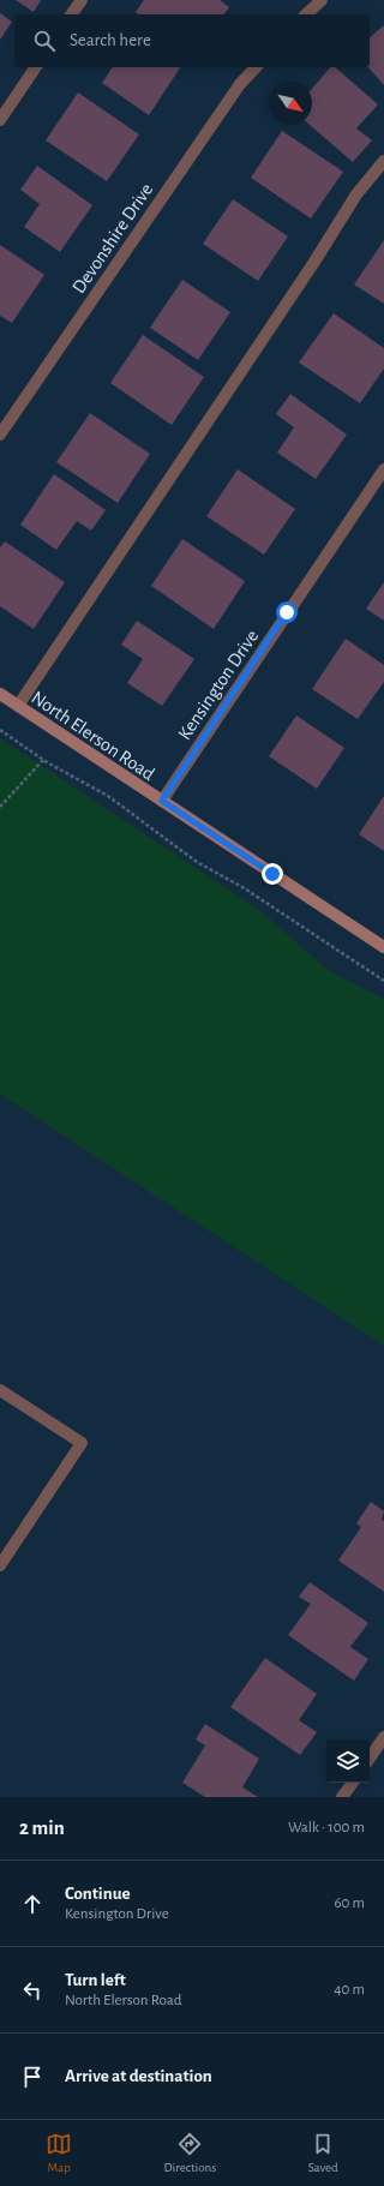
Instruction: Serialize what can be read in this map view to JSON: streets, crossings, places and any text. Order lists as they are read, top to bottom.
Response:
{
  "streets": {
    "street": ["Devonshire Drive", "Kensington Drive", "North Elerson Road"]
  },
  "crossings": [
    ["Kensington Drive", "North Elerson Road"]
  ],
  "north": "bottom right",
  "page": {
    "search": "Search here",
    "heading": ["2 min", "Walk · 100 m"],
    "list": [
      ["Continue", "Kensington Drive", "60 m"],
      ["Turn left", "North Elerson Road", "40 m"],
      "Arrive at destination"
    ],
    "nav": ["Map", "Directions", "Saved"]
  }
}
